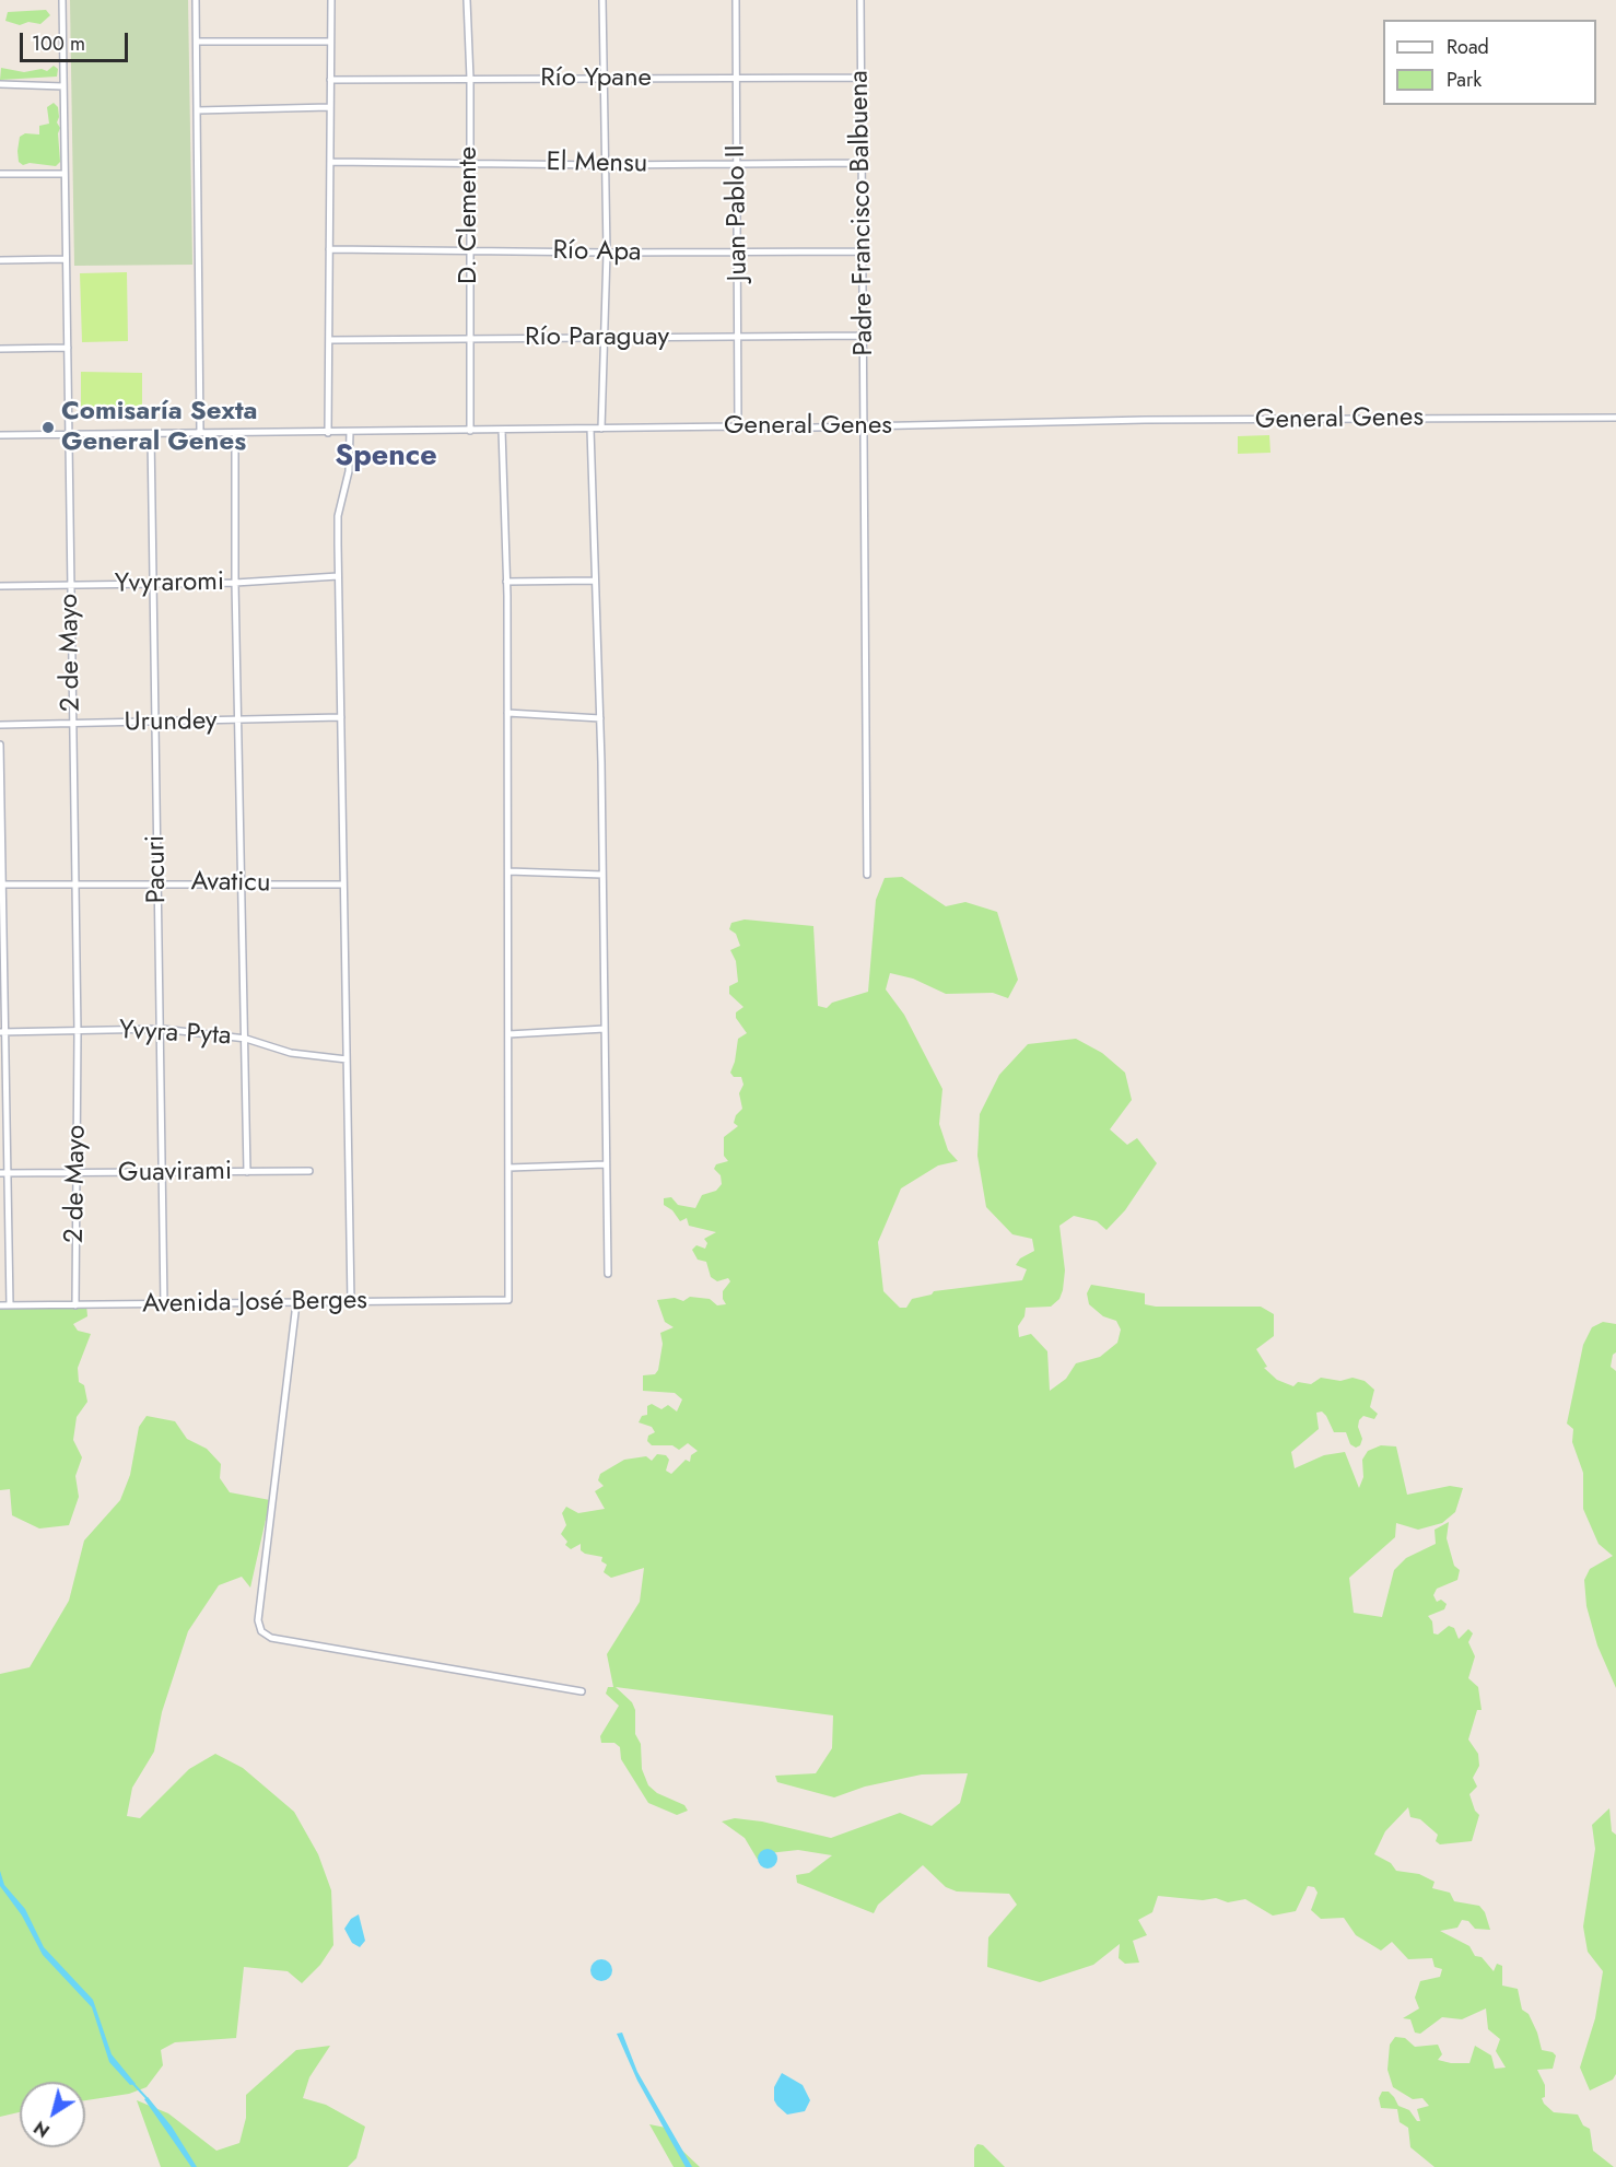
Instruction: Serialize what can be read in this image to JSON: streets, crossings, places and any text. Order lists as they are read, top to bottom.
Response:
{
  "streets": {
    "street": [
      "Río Ypane",
      "El Mensu",
      "Juan Pablo II",
      "Padre Francisco Balbuena",
      "D. Clemente",
      "Río Apa",
      "Río Paraguay",
      "General Genes",
      "Yvyraromi",
      "2 de Mayo",
      "Urundey",
      "Pacuri",
      "Avaticu",
      "Yvyra Pyta",
      "Guavirami",
      "Avenida José Berges"
    ]
  },
  "crossings": [
    ["Río Ypane", "Juan Pablo II"],
    ["Río Ypane", "Padre Francisco Balbuena"],
    ["Río Ypane", "D. Clemente"],
    ["El Mensu", "Juan Pablo II"],
    ["El Mensu", "Padre Francisco Balbuena"],
    ["El Mensu", "D. Clemente"],
    ["Juan Pablo II", "Río Apa"],
    ["Juan Pablo II", "Río Paraguay"],
    ["Juan Pablo II", "General Genes"],
    ["Padre Francisco Balbuena", "Río Apa"],
    ["Padre Francisco Balbuena", "Río Paraguay"],
    ["Padre Francisco Balbuena", "General Genes"],
    ["D. Clemente", "Río Apa"],
    ["D. Clemente", "Río Paraguay"],
    ["D. Clemente", "General Genes"],
    ["General Genes", "2 de Mayo"],
    ["General Genes", "Pacuri"],
    ["Yvyraromi", "2 de Mayo"],
    ["Yvyraromi", "Pacuri"],
    ["2 de Mayo", "Urundey"],
    ["2 de Mayo", "Avaticu"],
    ["2 de Mayo", "Yvyra Pyta"],
    ["2 de Mayo", "Guavirami"],
    ["2 de Mayo", "Avenida José Berges"],
    ["Urundey", "Pacuri"],
    ["Pacuri", "Avaticu"],
    ["Pacuri", "Yvyra Pyta"],
    ["Pacuri", "Guavirami"],
    ["Pacuri", "Avenida José Berges"]
  ],
  "districts": ["Spence"],
  "places": ["Comisaría Sexta General Genes"],
  "legend": ["Road", "Park"],
  "scale_bar": "100 m",
  "north": "bottom left"
}
